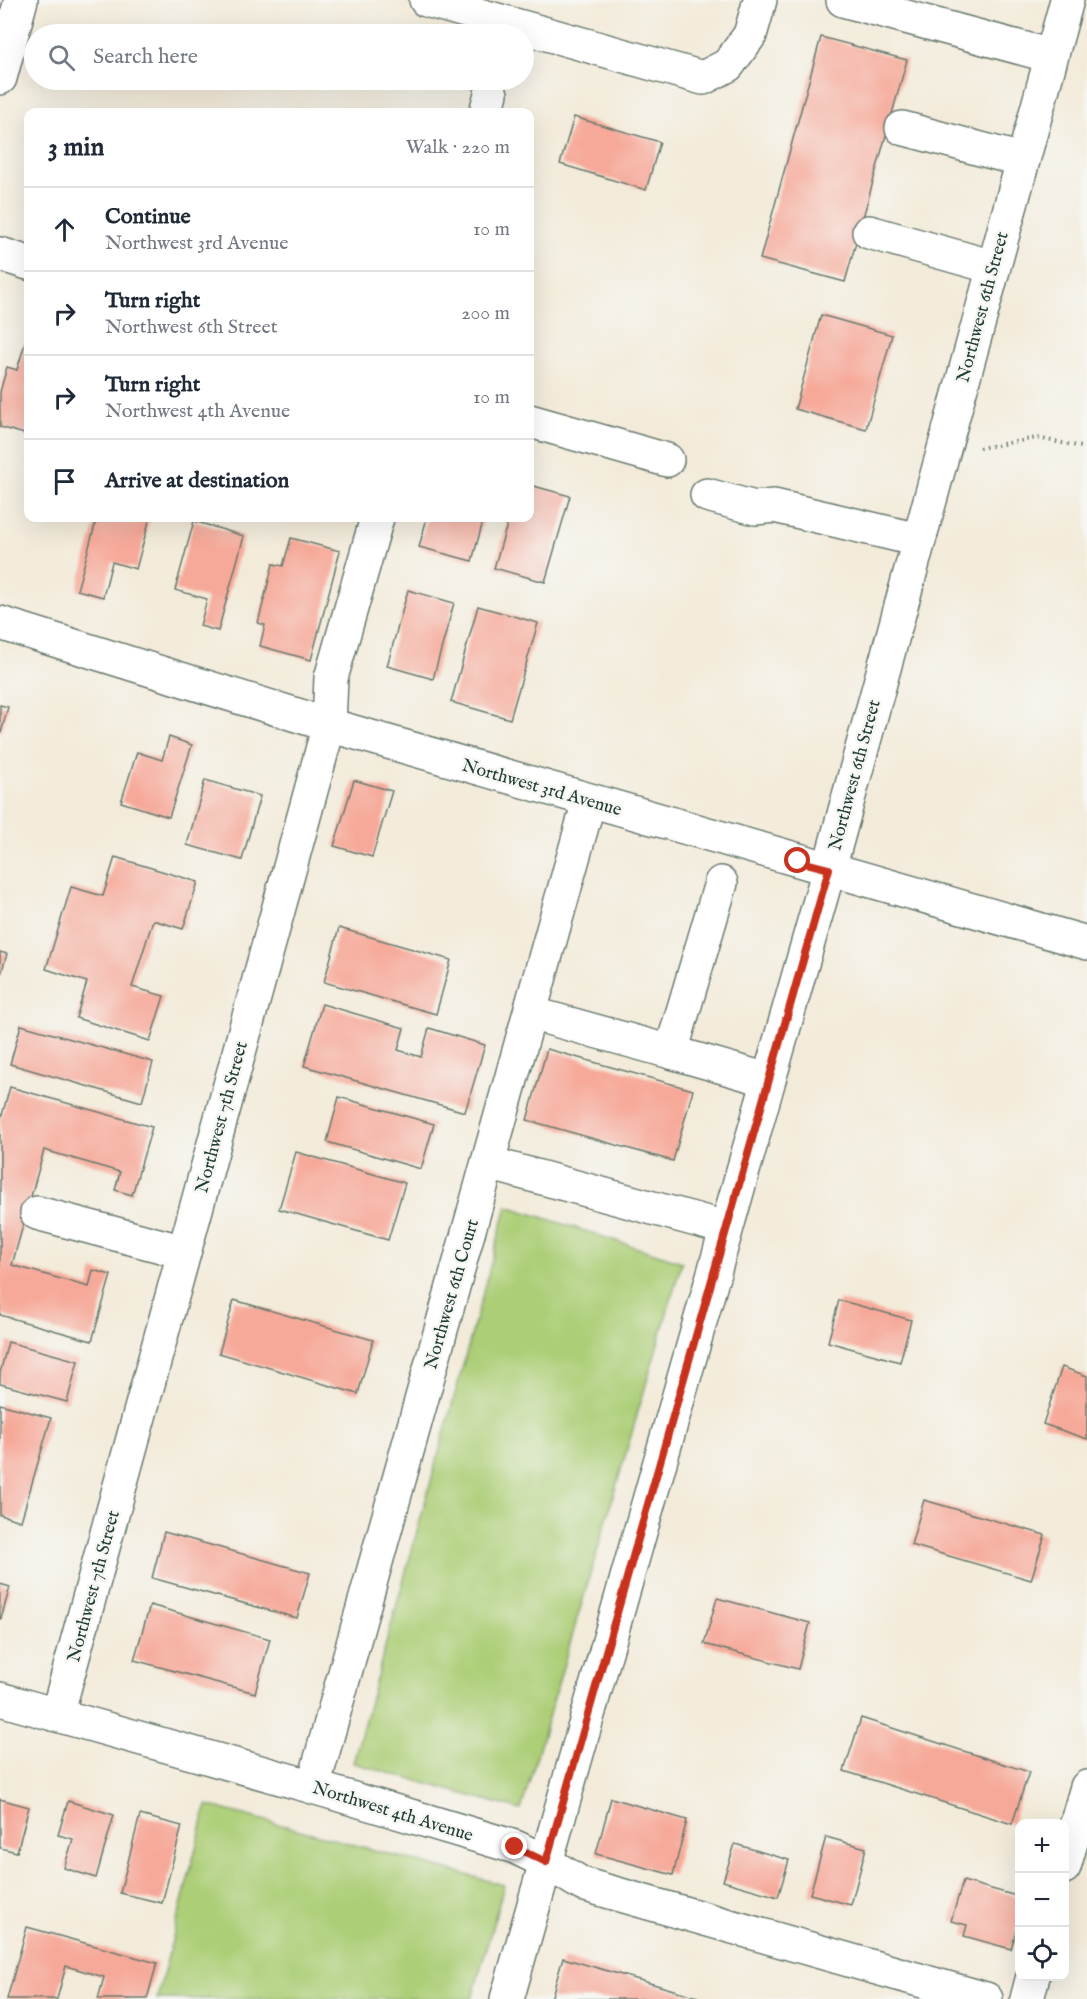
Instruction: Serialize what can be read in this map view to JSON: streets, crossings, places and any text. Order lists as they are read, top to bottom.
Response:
{
  "streets": {
    "street": [
      "Northwest 6th Street",
      "Northwest 3rd Avenue",
      "Northwest 7th Street",
      "Northwest 6th Court",
      "Northwest 4th Avenue"
    ]
  },
  "crossings": [
    ["Northwest 6th Street", "Northwest 3rd Avenue"],
    ["Northwest 6th Street", "Northwest 4th Avenue"],
    ["Northwest 3rd Avenue", "Northwest 7th Street"],
    ["Northwest 3rd Avenue", "Northwest 6th Court"],
    ["Northwest 7th Street", "Northwest 4th Avenue"],
    ["Northwest 6th Court", "Northwest 4th Avenue"]
  ],
  "page": {
    "search": "Search here",
    "heading": ["3 min", "Walk · 220 m"],
    "list": [
      ["Continue", "Northwest 3rd Avenue", "10 m"],
      ["Turn right", "Northwest 6th Street", "200 m"],
      ["Turn right", "Northwest 4th Avenue", "10 m"],
      "Arrive at destination"
    ],
    "map_buttons": ["+", "−"]
  }
}
